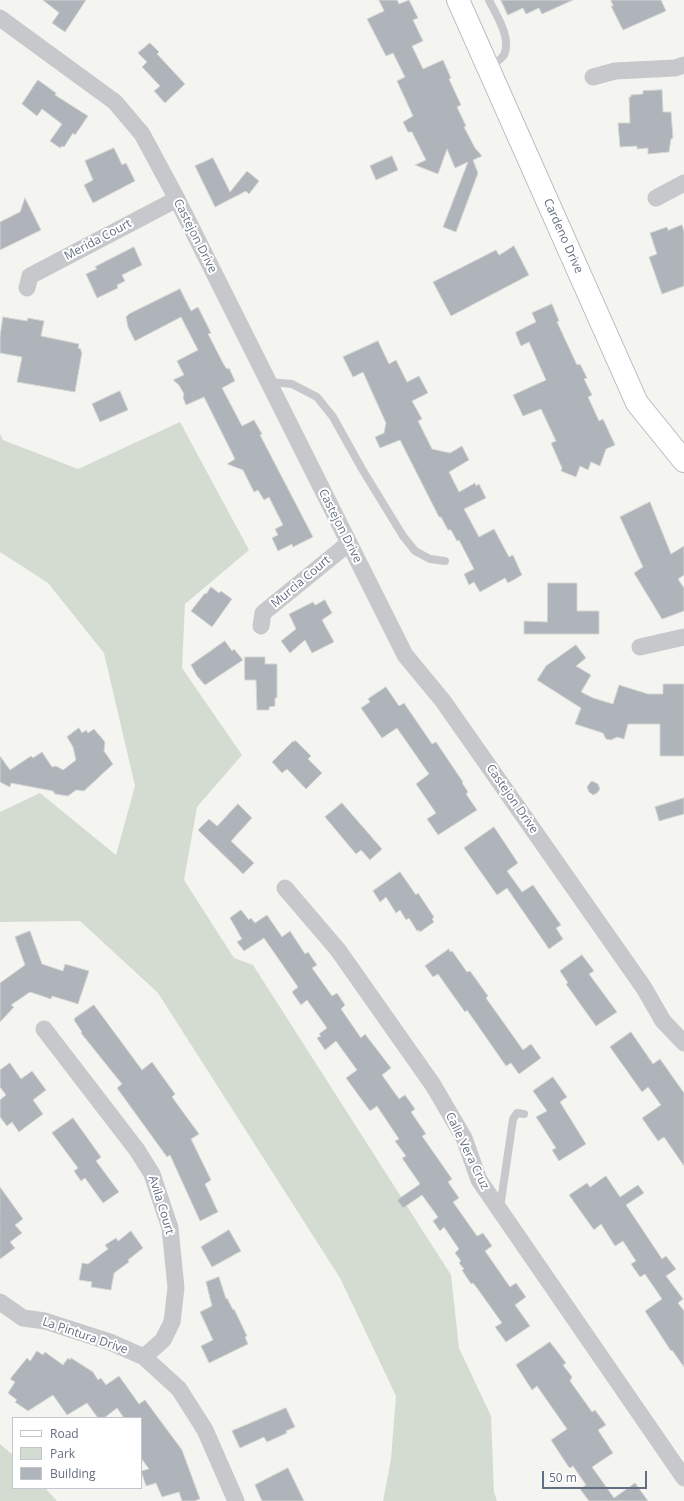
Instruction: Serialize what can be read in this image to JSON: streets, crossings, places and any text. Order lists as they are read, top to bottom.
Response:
{
  "streets": {
    "street": [
      "Castejon Drive",
      "Cardeno Drive",
      "Merida Court",
      "Murcia Court",
      "Calle Vera Cruz",
      "Avila Court",
      "La Pintura Drive"
    ]
  },
  "crossings": [
    ["Castejon Drive", "Merida Court"],
    ["Castejon Drive", "Murcia Court"],
    ["Avila Court", "La Pintura Drive"]
  ],
  "legend": ["Road", "Park", "Building"],
  "scale_bar": "50 m"
}
